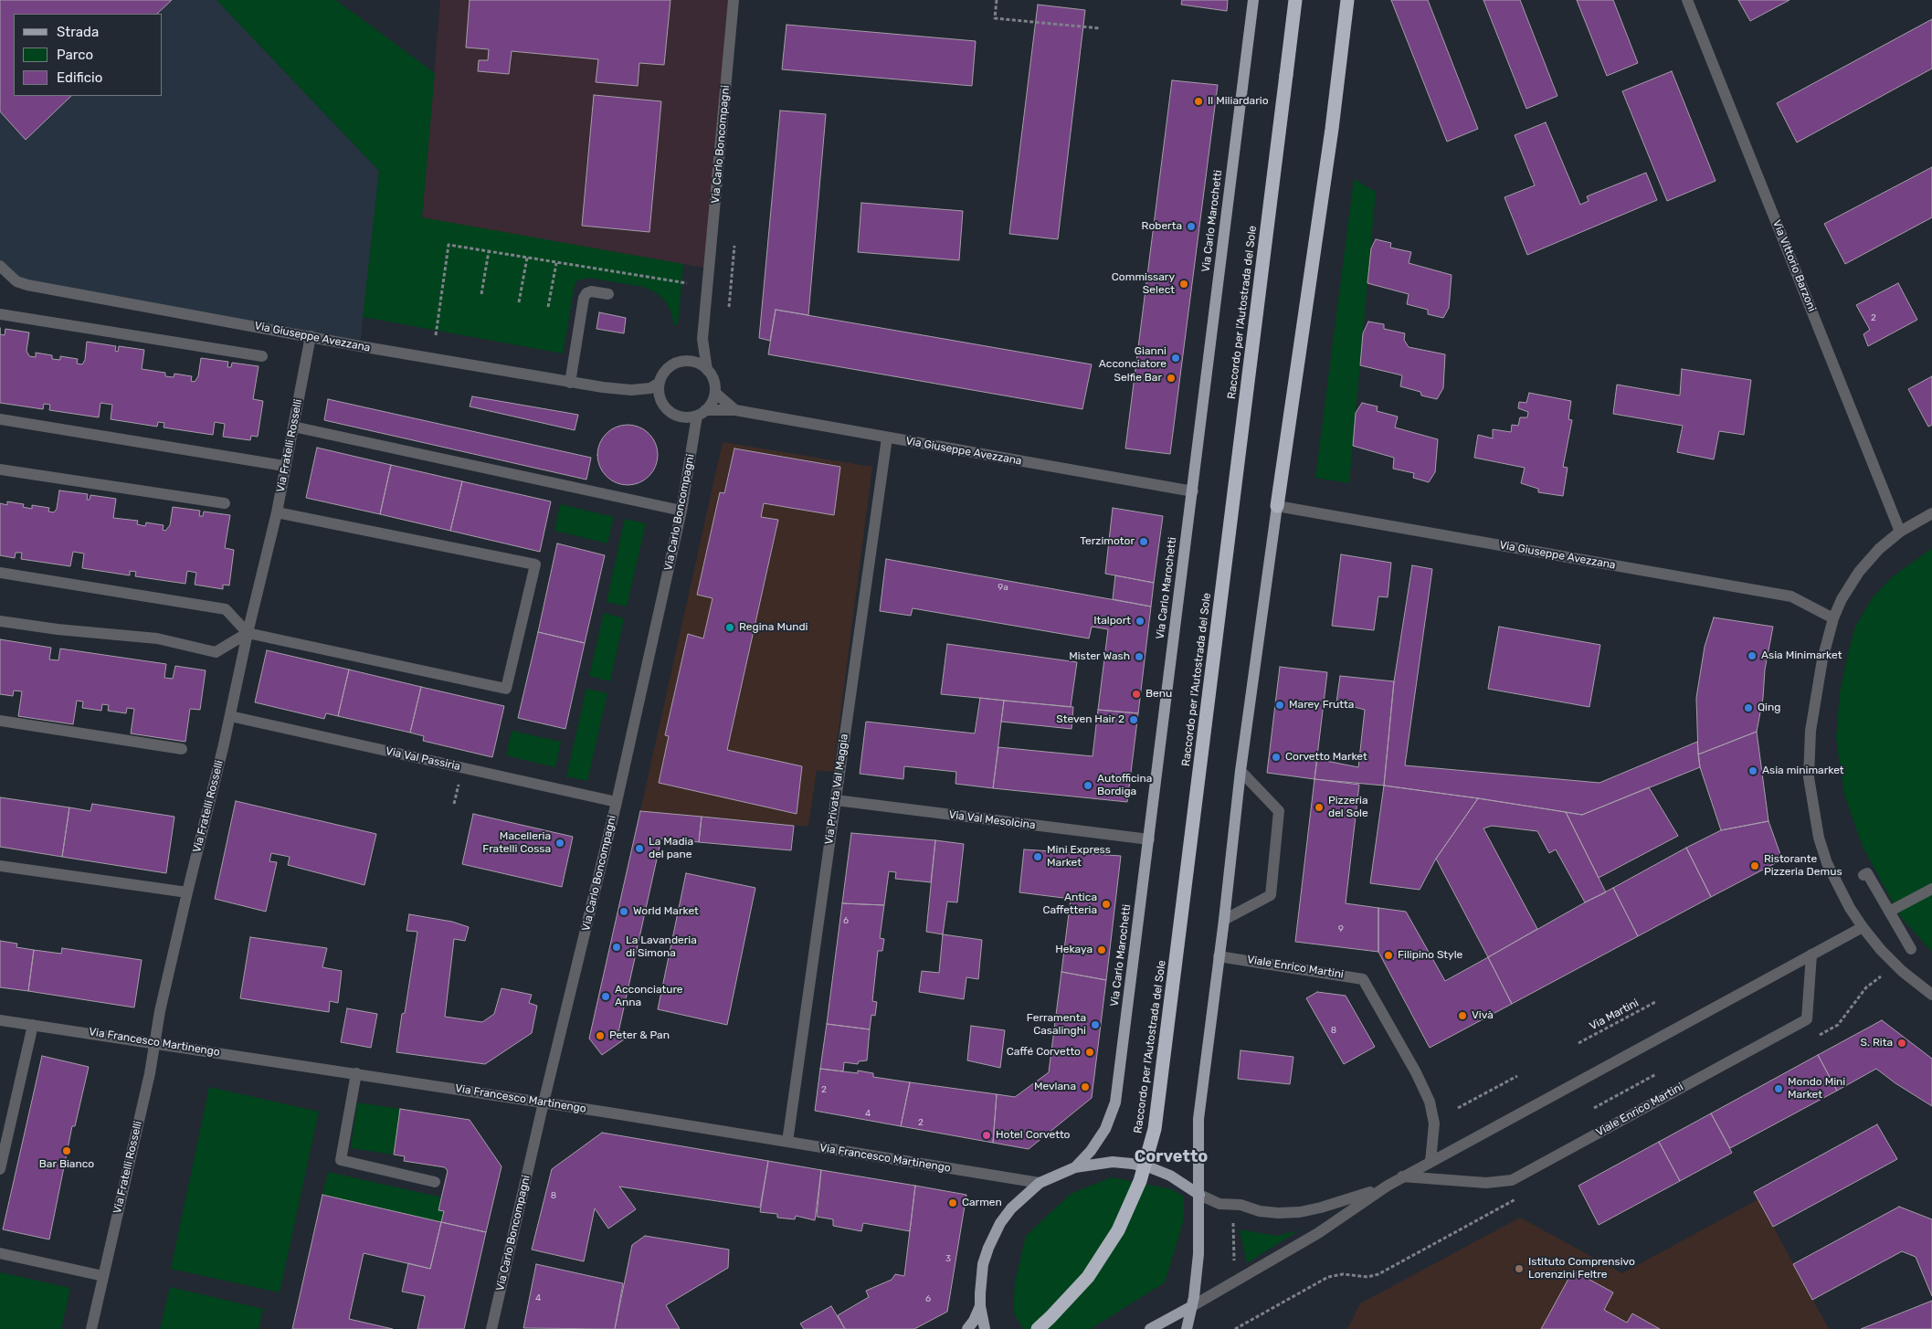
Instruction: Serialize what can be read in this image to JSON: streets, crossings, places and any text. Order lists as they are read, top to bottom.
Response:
{
  "streets": {
    "highway": ["Raccordo per l'Autostrada del Sole"],
    "main road": ["Via Carlo Marochetti"],
    "street": [
      "Via Carlo Boncompagni",
      "Via Vittorio Barzoni",
      "Via Giuseppe Avezzana",
      "Via Fratelli Rosselli",
      "Via Val Passiria",
      "Via Privata Val Maggia",
      "Via Val Mesolcina",
      "Viale Enrico Martini",
      "Via Francesco Martinengo"
    ],
    "path": ["Via Martini"]
  },
  "crossings": [
    ["Via Carlo Boncompagni", "Via Giuseppe Avezzana"],
    ["Via Carlo Boncompagni", "Via Val Passiria"],
    ["Via Carlo Boncompagni", "Via Francesco Martinengo"],
    ["Via Carlo Marochetti", "Via Giuseppe Avezzana"],
    ["Via Carlo Marochetti", "Via Val Mesolcina"],
    ["Via Giuseppe Avezzana", "Via Fratelli Rosselli"],
    ["Via Giuseppe Avezzana", "Via Privata Val Maggia"],
    ["Via Fratelli Rosselli", "Via Val Passiria"],
    ["Via Fratelli Rosselli", "Via Francesco Martinengo"],
    ["Via Privata Val Maggia", "Via Val Mesolcina"],
    ["Via Privata Val Maggia", "Via Francesco Martinengo"]
  ],
  "districts": ["Corvetto"],
  "places": [
    "Il Miliardario",
    "Roberta",
    "Commissary Select",
    "Gianni Acconciatore",
    "Selfie Bar",
    "Terzimotor",
    "Italport",
    "Regina Mundi",
    "Asia Minimarket",
    "Mister Wash",
    "Benu",
    "Marey Frutta",
    "Qing",
    "Steven Hair 2",
    "Corvetto Market",
    "Asia minimarket",
    "Autofficina Bordiga",
    "Pizzeria del Sole",
    "Macelleria Fratelli Cossa",
    "La Madia del pane",
    "Mini Express Market",
    "Ristorante Pizzeria Demus",
    "Antica Caffetteria",
    "World Market",
    "La Lavanderia di Simona",
    "Hekaya",
    "Filipino Style",
    "Acconciature Anna",
    "Vivà",
    "Ferramenta Casalinghi",
    "Peter & Pan",
    "S. Rita",
    "Caffé Corvetto",
    "Mevlana",
    "Mondo Mini Market",
    "Hotel Corvetto",
    "Bar Bianco",
    "Carmen",
    "Istituto Comprensivo Lorenzini Feltre"
  ],
  "house_numbers": [
    "2",
    "9a",
    "6",
    "9",
    "8",
    "2",
    "4",
    "2",
    "8",
    "3",
    "4",
    "6"
  ],
  "legend": ["Strada", "Parco", "Edificio"]
}
